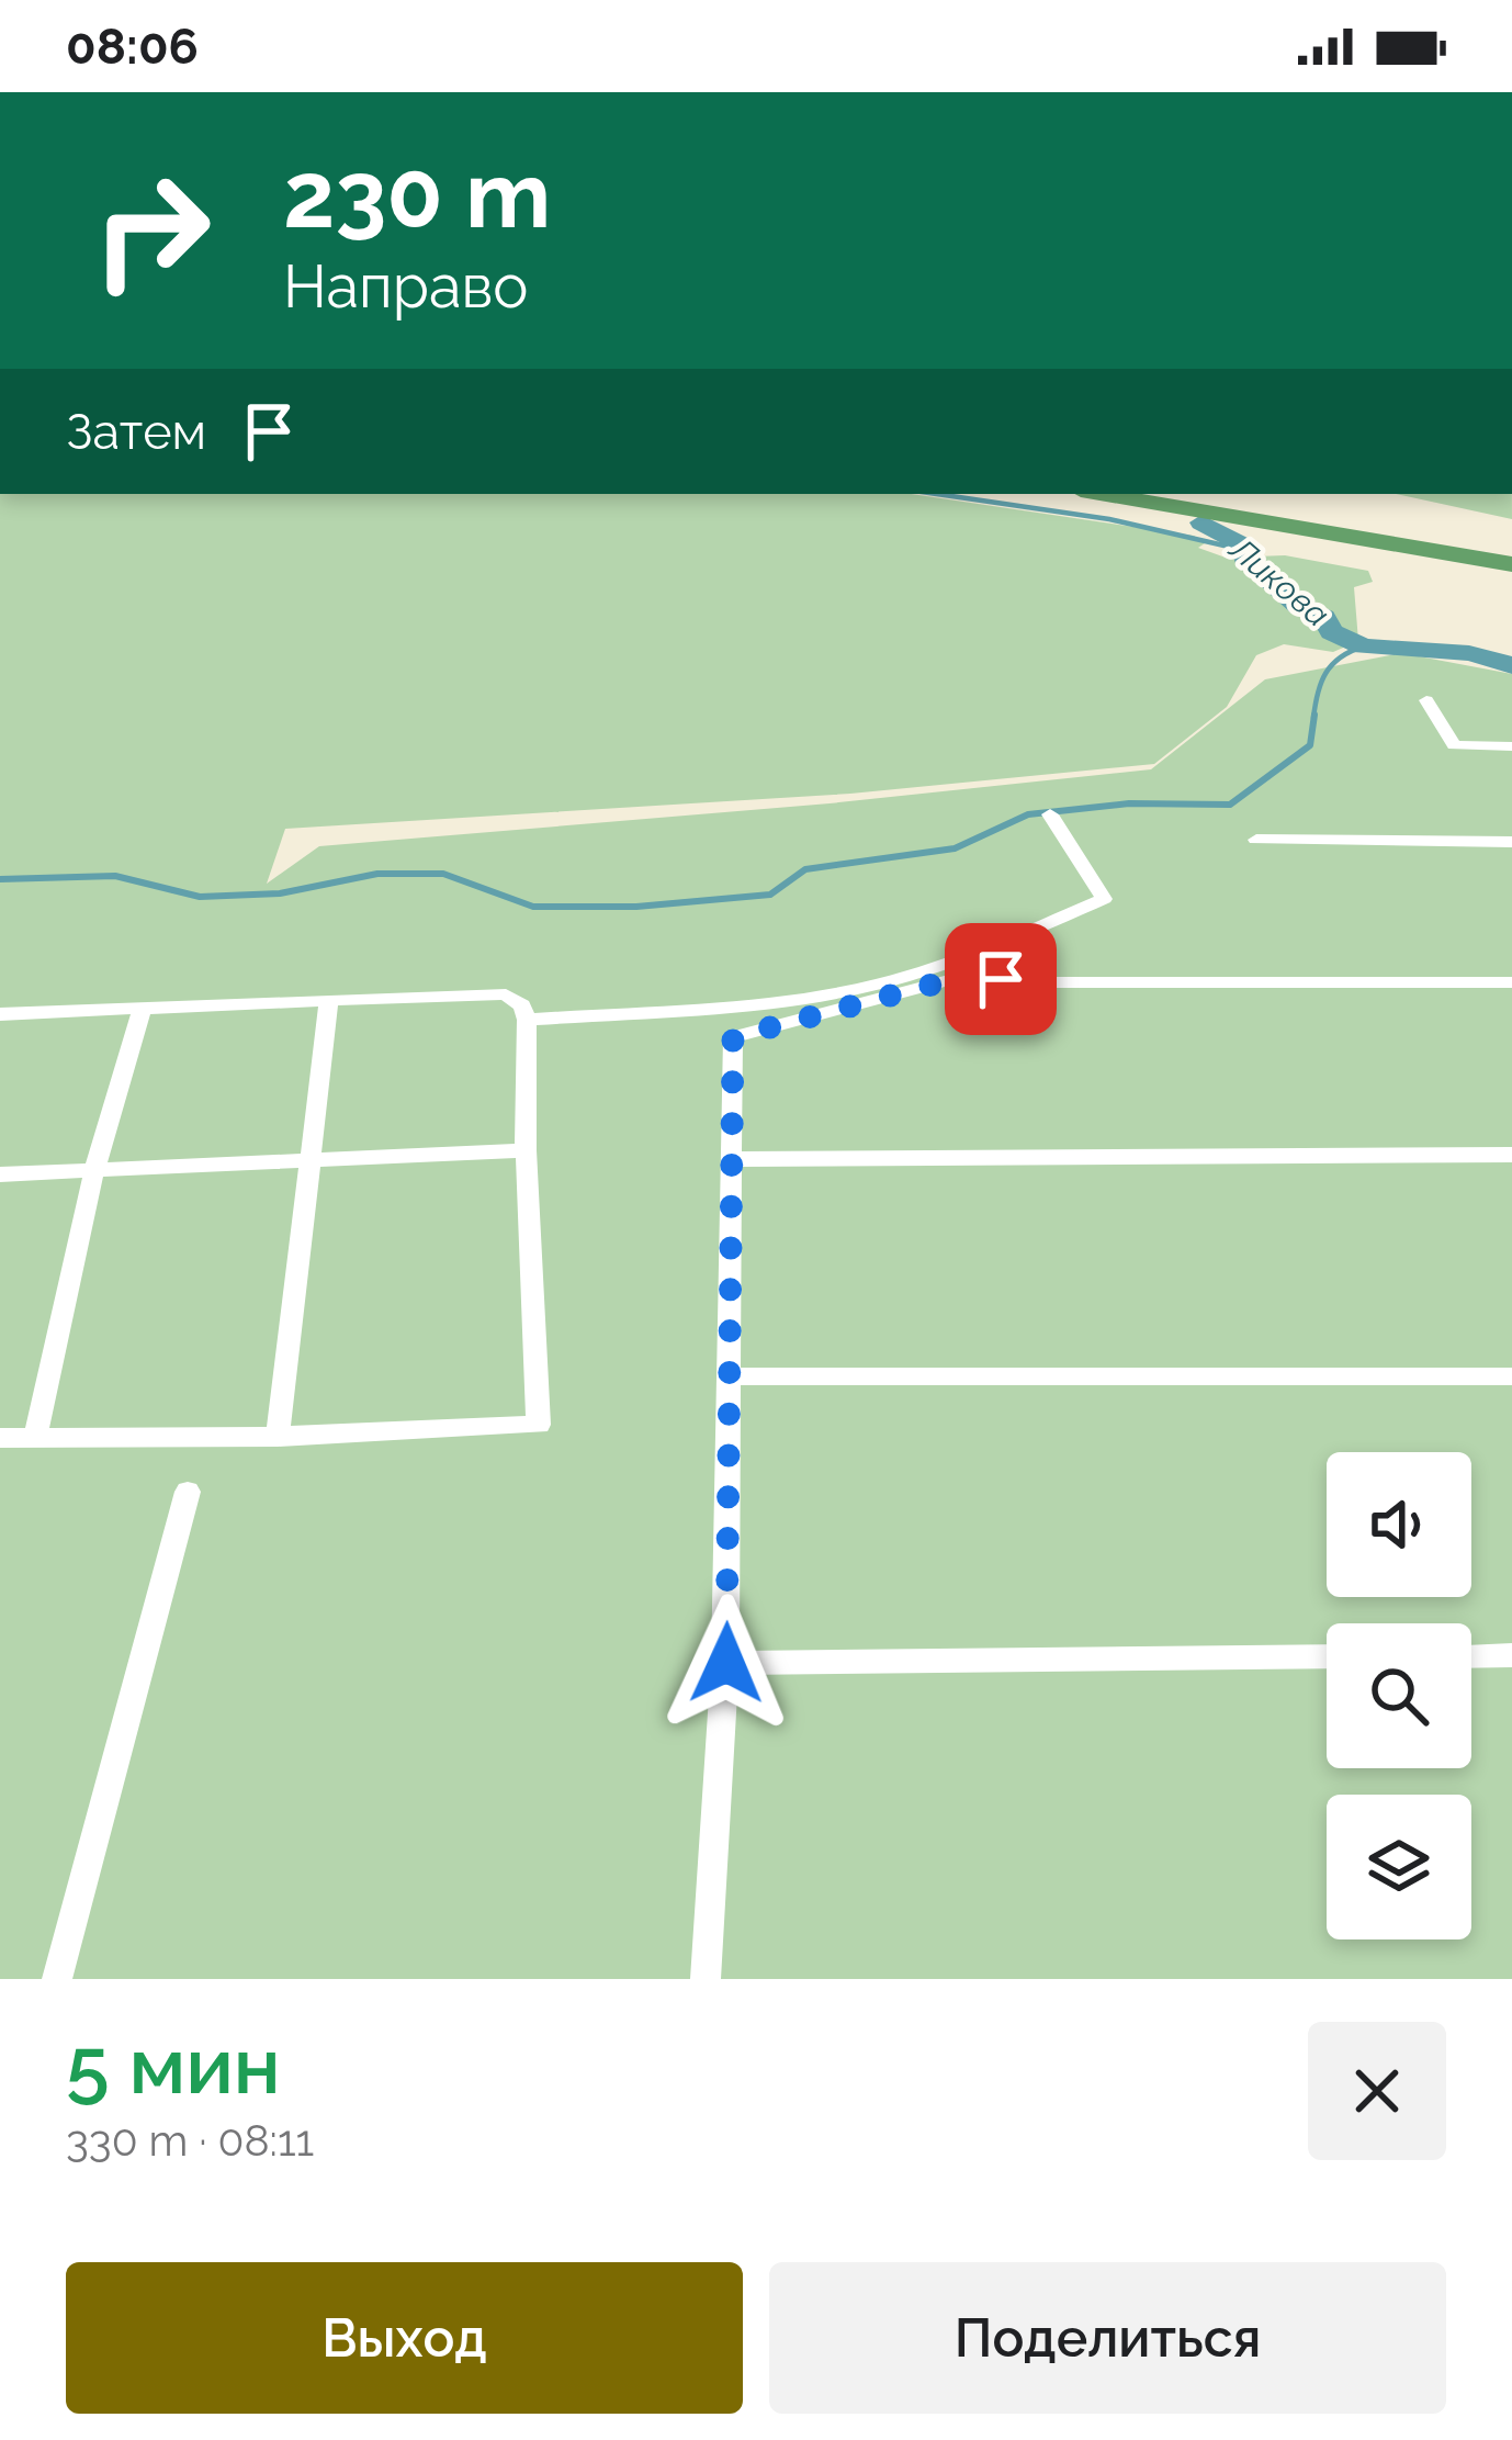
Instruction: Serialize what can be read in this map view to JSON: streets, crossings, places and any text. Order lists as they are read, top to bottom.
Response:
{
  "water": ["Ликова"],
  "page": {
    "status": "08:06",
    "turn": ["230 m", "Направо"],
    "then": "Затем",
    "heading": ["5 мин", "330 m · 08:11"],
    "buttons": ["Выход", "Поделиться"]
  }
}
